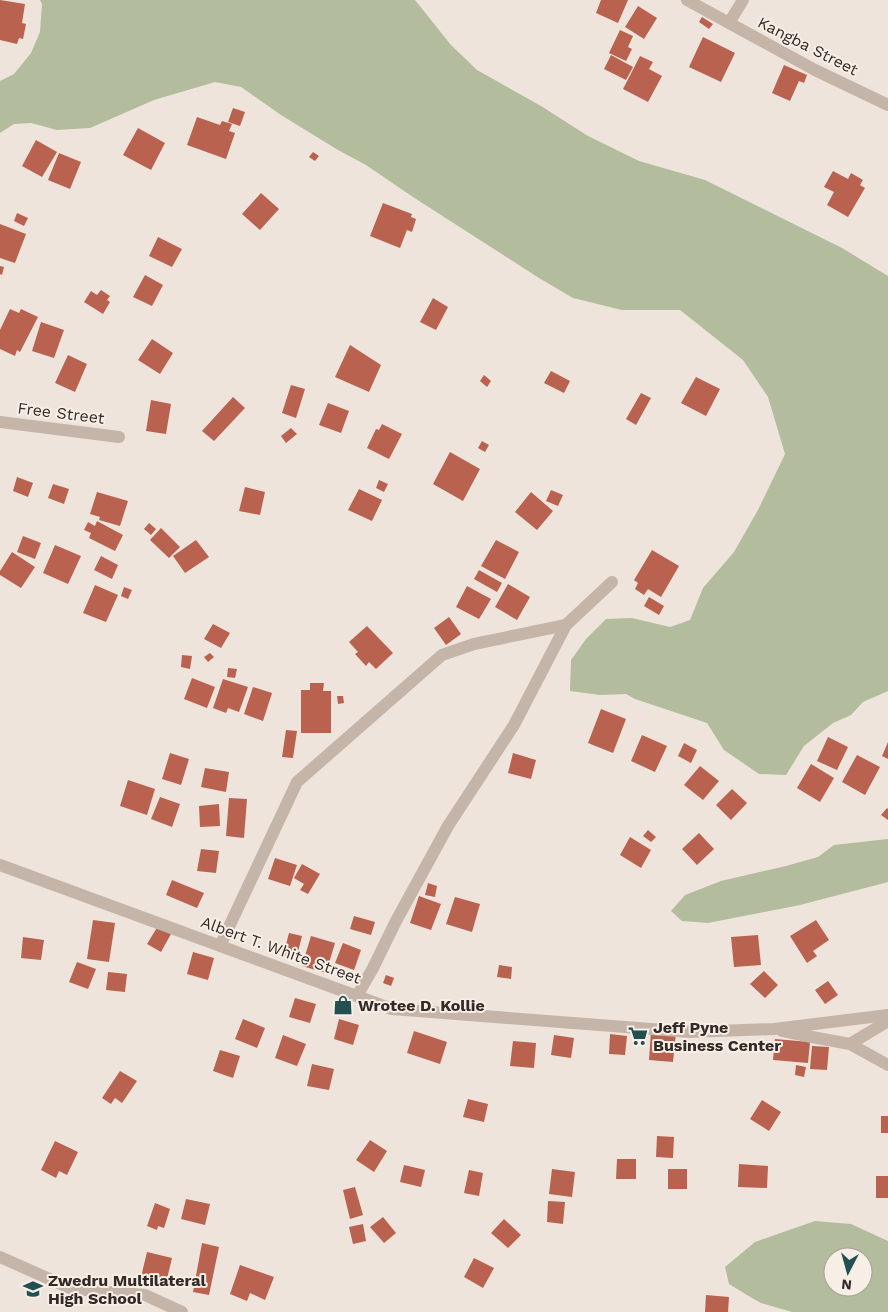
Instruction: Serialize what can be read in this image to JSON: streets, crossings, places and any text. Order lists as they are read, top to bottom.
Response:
{
  "streets": {
    "street": ["Kangba Street", "Free Street", "Albert T. White Street"]
  },
  "places": {
    "shop": ["Wrotee D. Kollie"],
    "supermarket": ["Jeff Pyne Business Center"],
    "school or university": ["Zwedru Multilateral High School"]
  },
  "north": "bottom"
}
